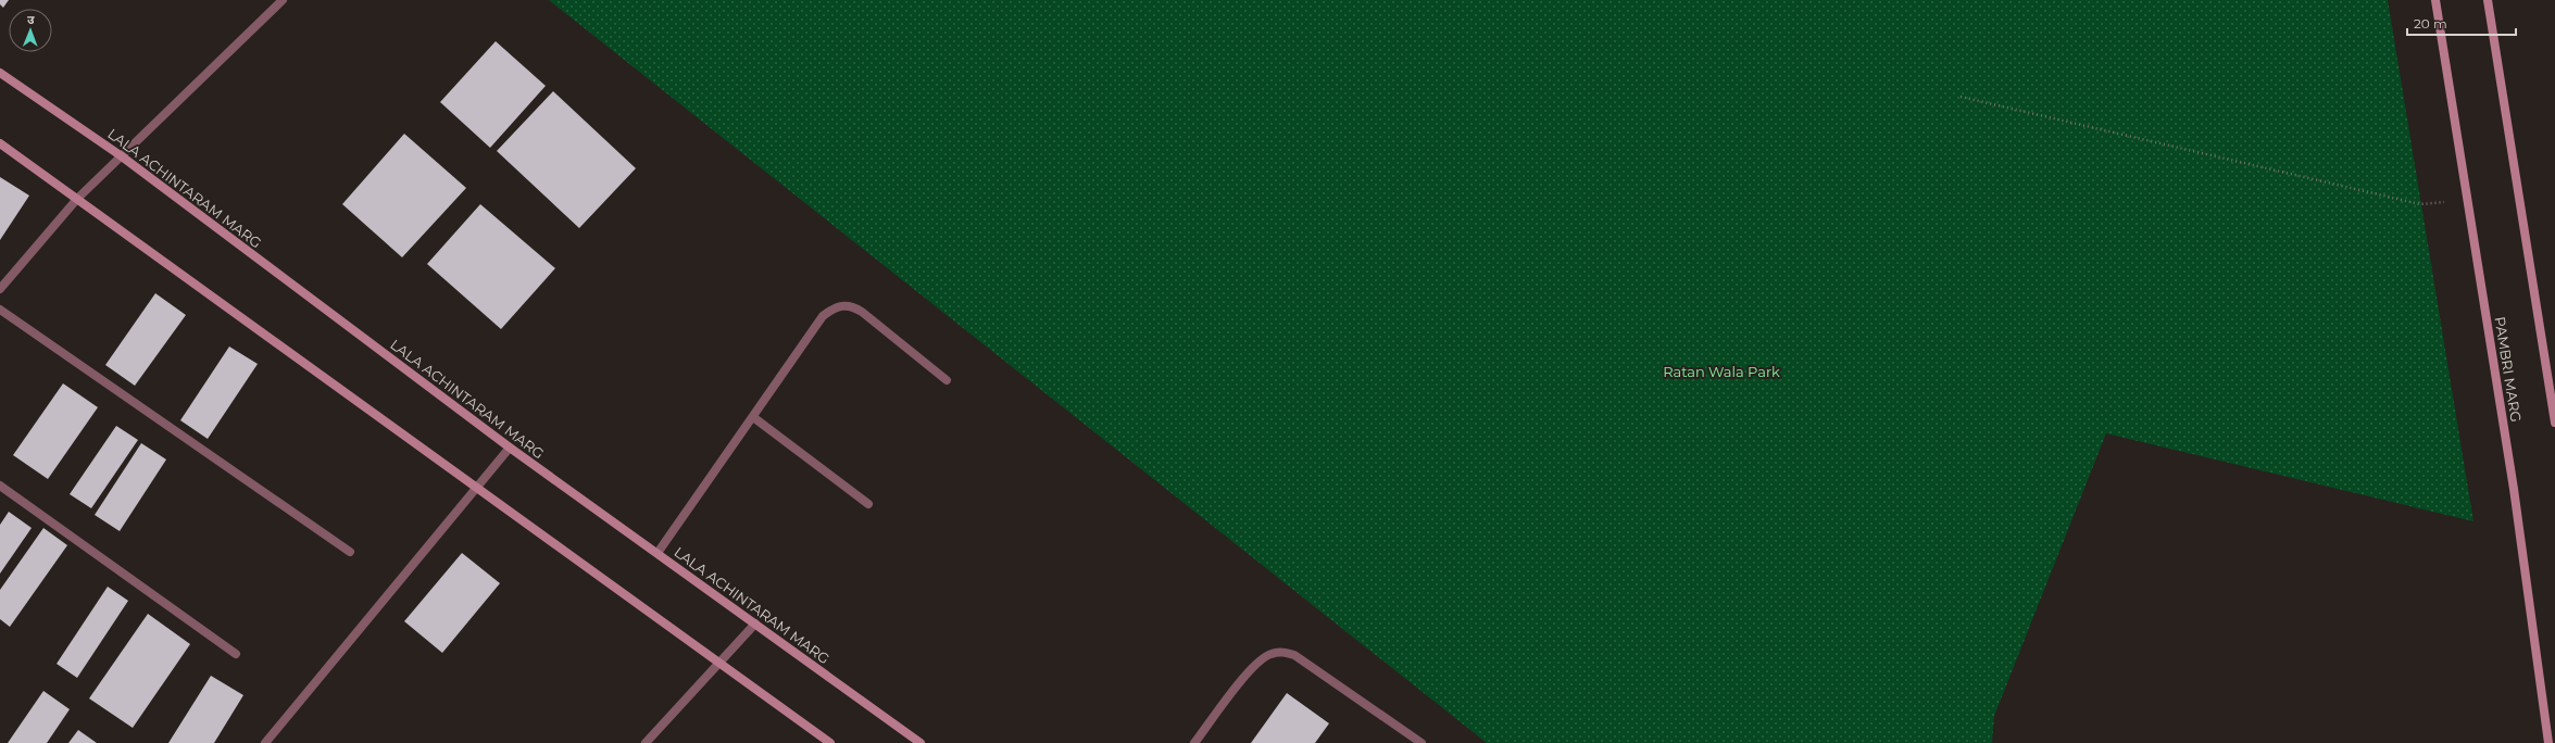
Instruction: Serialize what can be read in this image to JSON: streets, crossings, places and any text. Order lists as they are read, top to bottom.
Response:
{
  "streets": {
    "street": ["LALA ACHINTARAM MARG", "PAMBRI MARG"]
  },
  "parks": ["Ratan Wala Park"],
  "scale_bar": "20 m",
  "north": "top"
}
